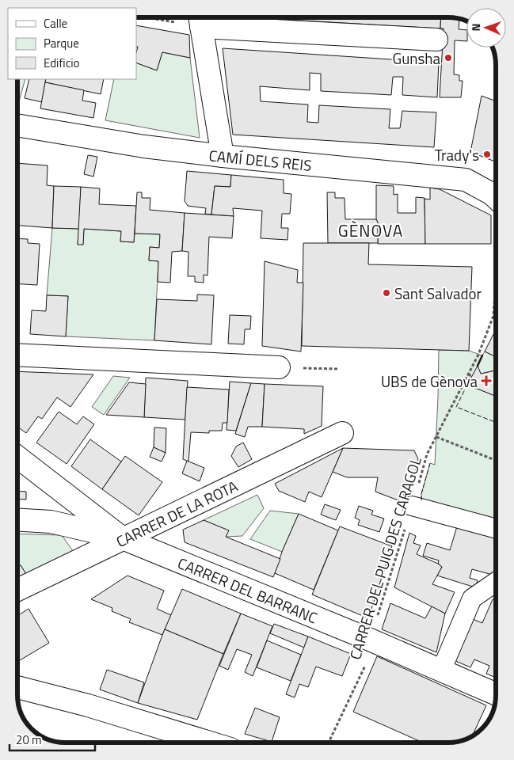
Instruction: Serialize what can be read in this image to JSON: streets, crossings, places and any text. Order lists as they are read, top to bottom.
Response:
{
  "streets": {
    "street": ["CAMÍ DELS REIS", "CARRER DE LA ROTA", "CARRER DEL BARRANC"],
    "path": ["CARRER DEL PUIG DES CARAGOL"]
  },
  "crossings": [
    ["CARRER DE LA ROTA", "CARRER DEL BARRANC"],
    ["CARRER DEL PUIG DES CARAGOL", "CARRER DEL BARRANC"]
  ],
  "districts": ["GÈNOVA"],
  "places": {
    "other": ["Gunsha", "Trady's", "Sant Salvador"],
    "health": ["UBS de Gènova"]
  },
  "legend": ["Calle", "Parque", "Edificio"],
  "scale_bar": "20 m",
  "north": "left"
}
